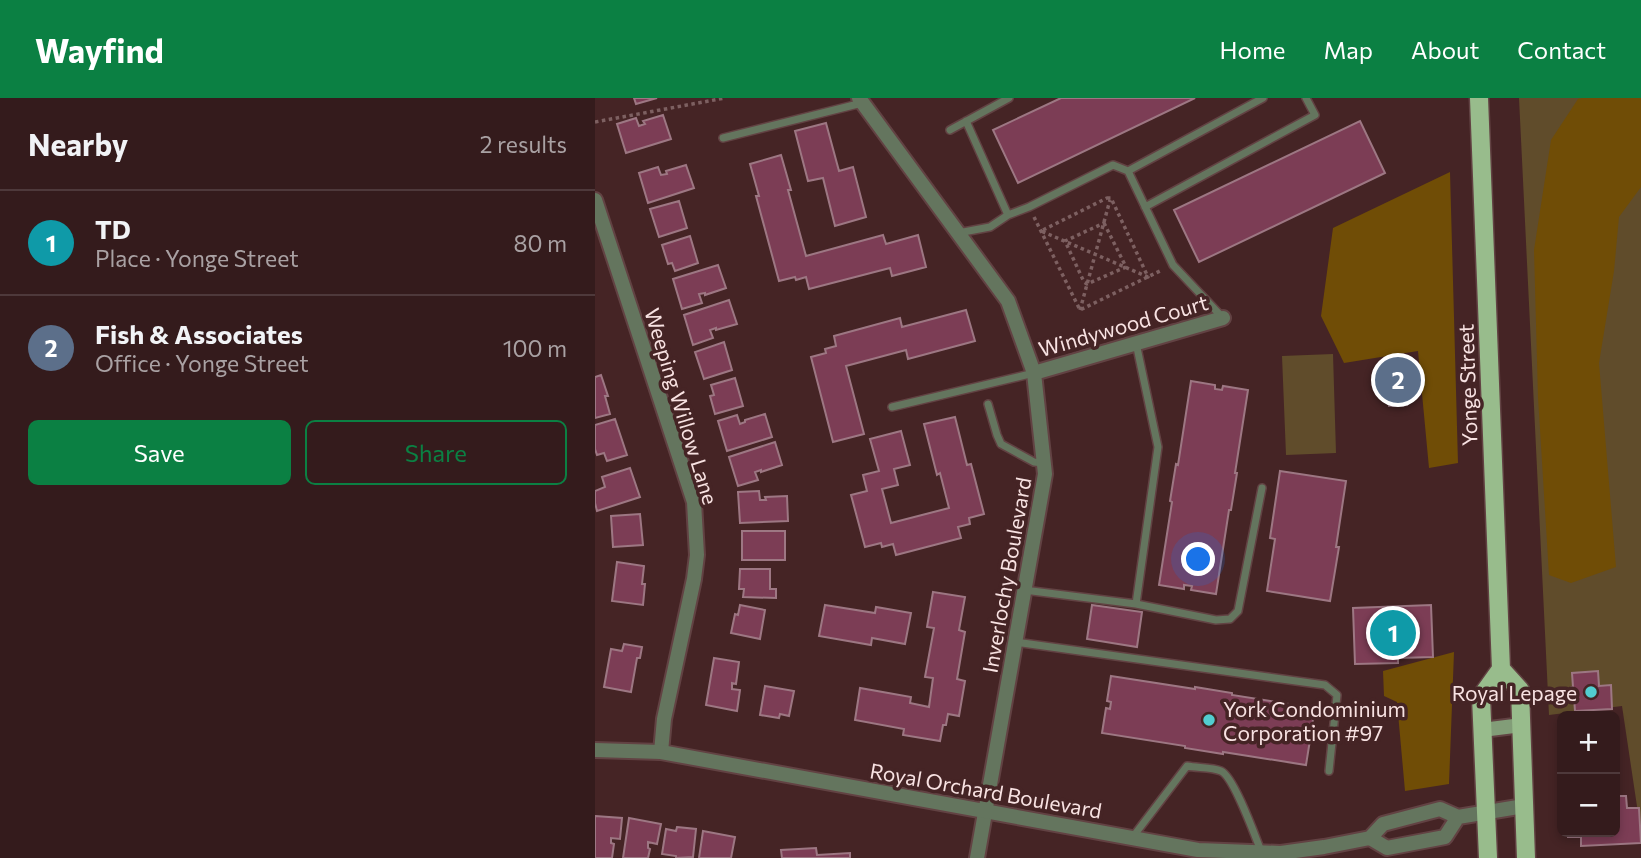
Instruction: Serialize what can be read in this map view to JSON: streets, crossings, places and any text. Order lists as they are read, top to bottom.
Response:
{
  "streets": {
    "main road": ["Yonge Street"],
    "street": [
      "Windywood Court",
      "Weeping Willow Lane",
      "Inverlochy Boulevard",
      "Royal Orchard Boulevard"
    ]
  },
  "crossings": [
    ["Windywood Court", "Inverlochy Boulevard"],
    ["Weeping Willow Lane", "Royal Orchard Boulevard"],
    ["Inverlochy Boulevard", "Royal Orchard Boulevard"]
  ],
  "places": ["Royal Lepage", "York Condominium Corporation #97"],
  "page": {
    "header": "Wayfind",
    "nav": [
      "Home",
      "Map",
      "About",
      "Contact"
    ],
    "heading": ["Nearby", "2 results"],
    "list": [
      {
        "mark": "1",
        "name": "TD",
        "note": "Place · Yonge Street",
        "value": "80 m"
      },
      {
        "mark": "2",
        "name": "Fish & Associates",
        "note": "Office · Yonge Street",
        "value": "100 m"
      }
    ],
    "pins": ["2", "1"],
    "buttons": ["Save", "Share"],
    "map_buttons": ["+", "−"]
  }
}
